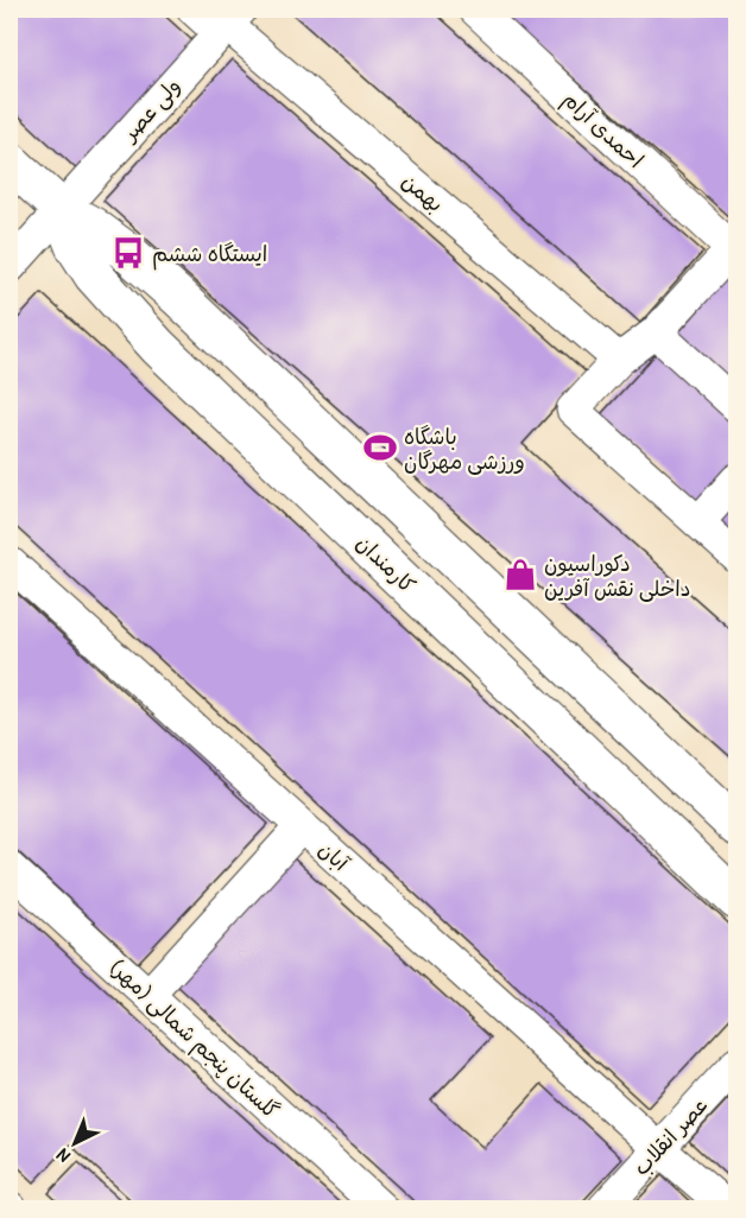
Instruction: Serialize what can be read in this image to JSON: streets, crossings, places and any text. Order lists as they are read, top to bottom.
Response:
{
  "streets": {
    "main road": ["کارمندان"],
    "street": [
      "ولی عصر",
      "احمدی آرام",
      "بهمن",
      "آبان",
      "گلستان پنجم شمالی (مهر)",
      "عصر انقلاب"
    ]
  },
  "crossings": [
    ["ولی عصر", "بهمن"],
    ["ولی عصر", "کارمندان"],
    ["آبان", "عصر انقلاب"]
  ],
  "places": {
    "bus stop": ["ایستگاه ششم"],
    "sports": ["باشگاه ورزشی مهرگان"],
    "shop": ["دکوراسیون داخلی نقش آفرین"]
  },
  "north": "bottom left"
}
